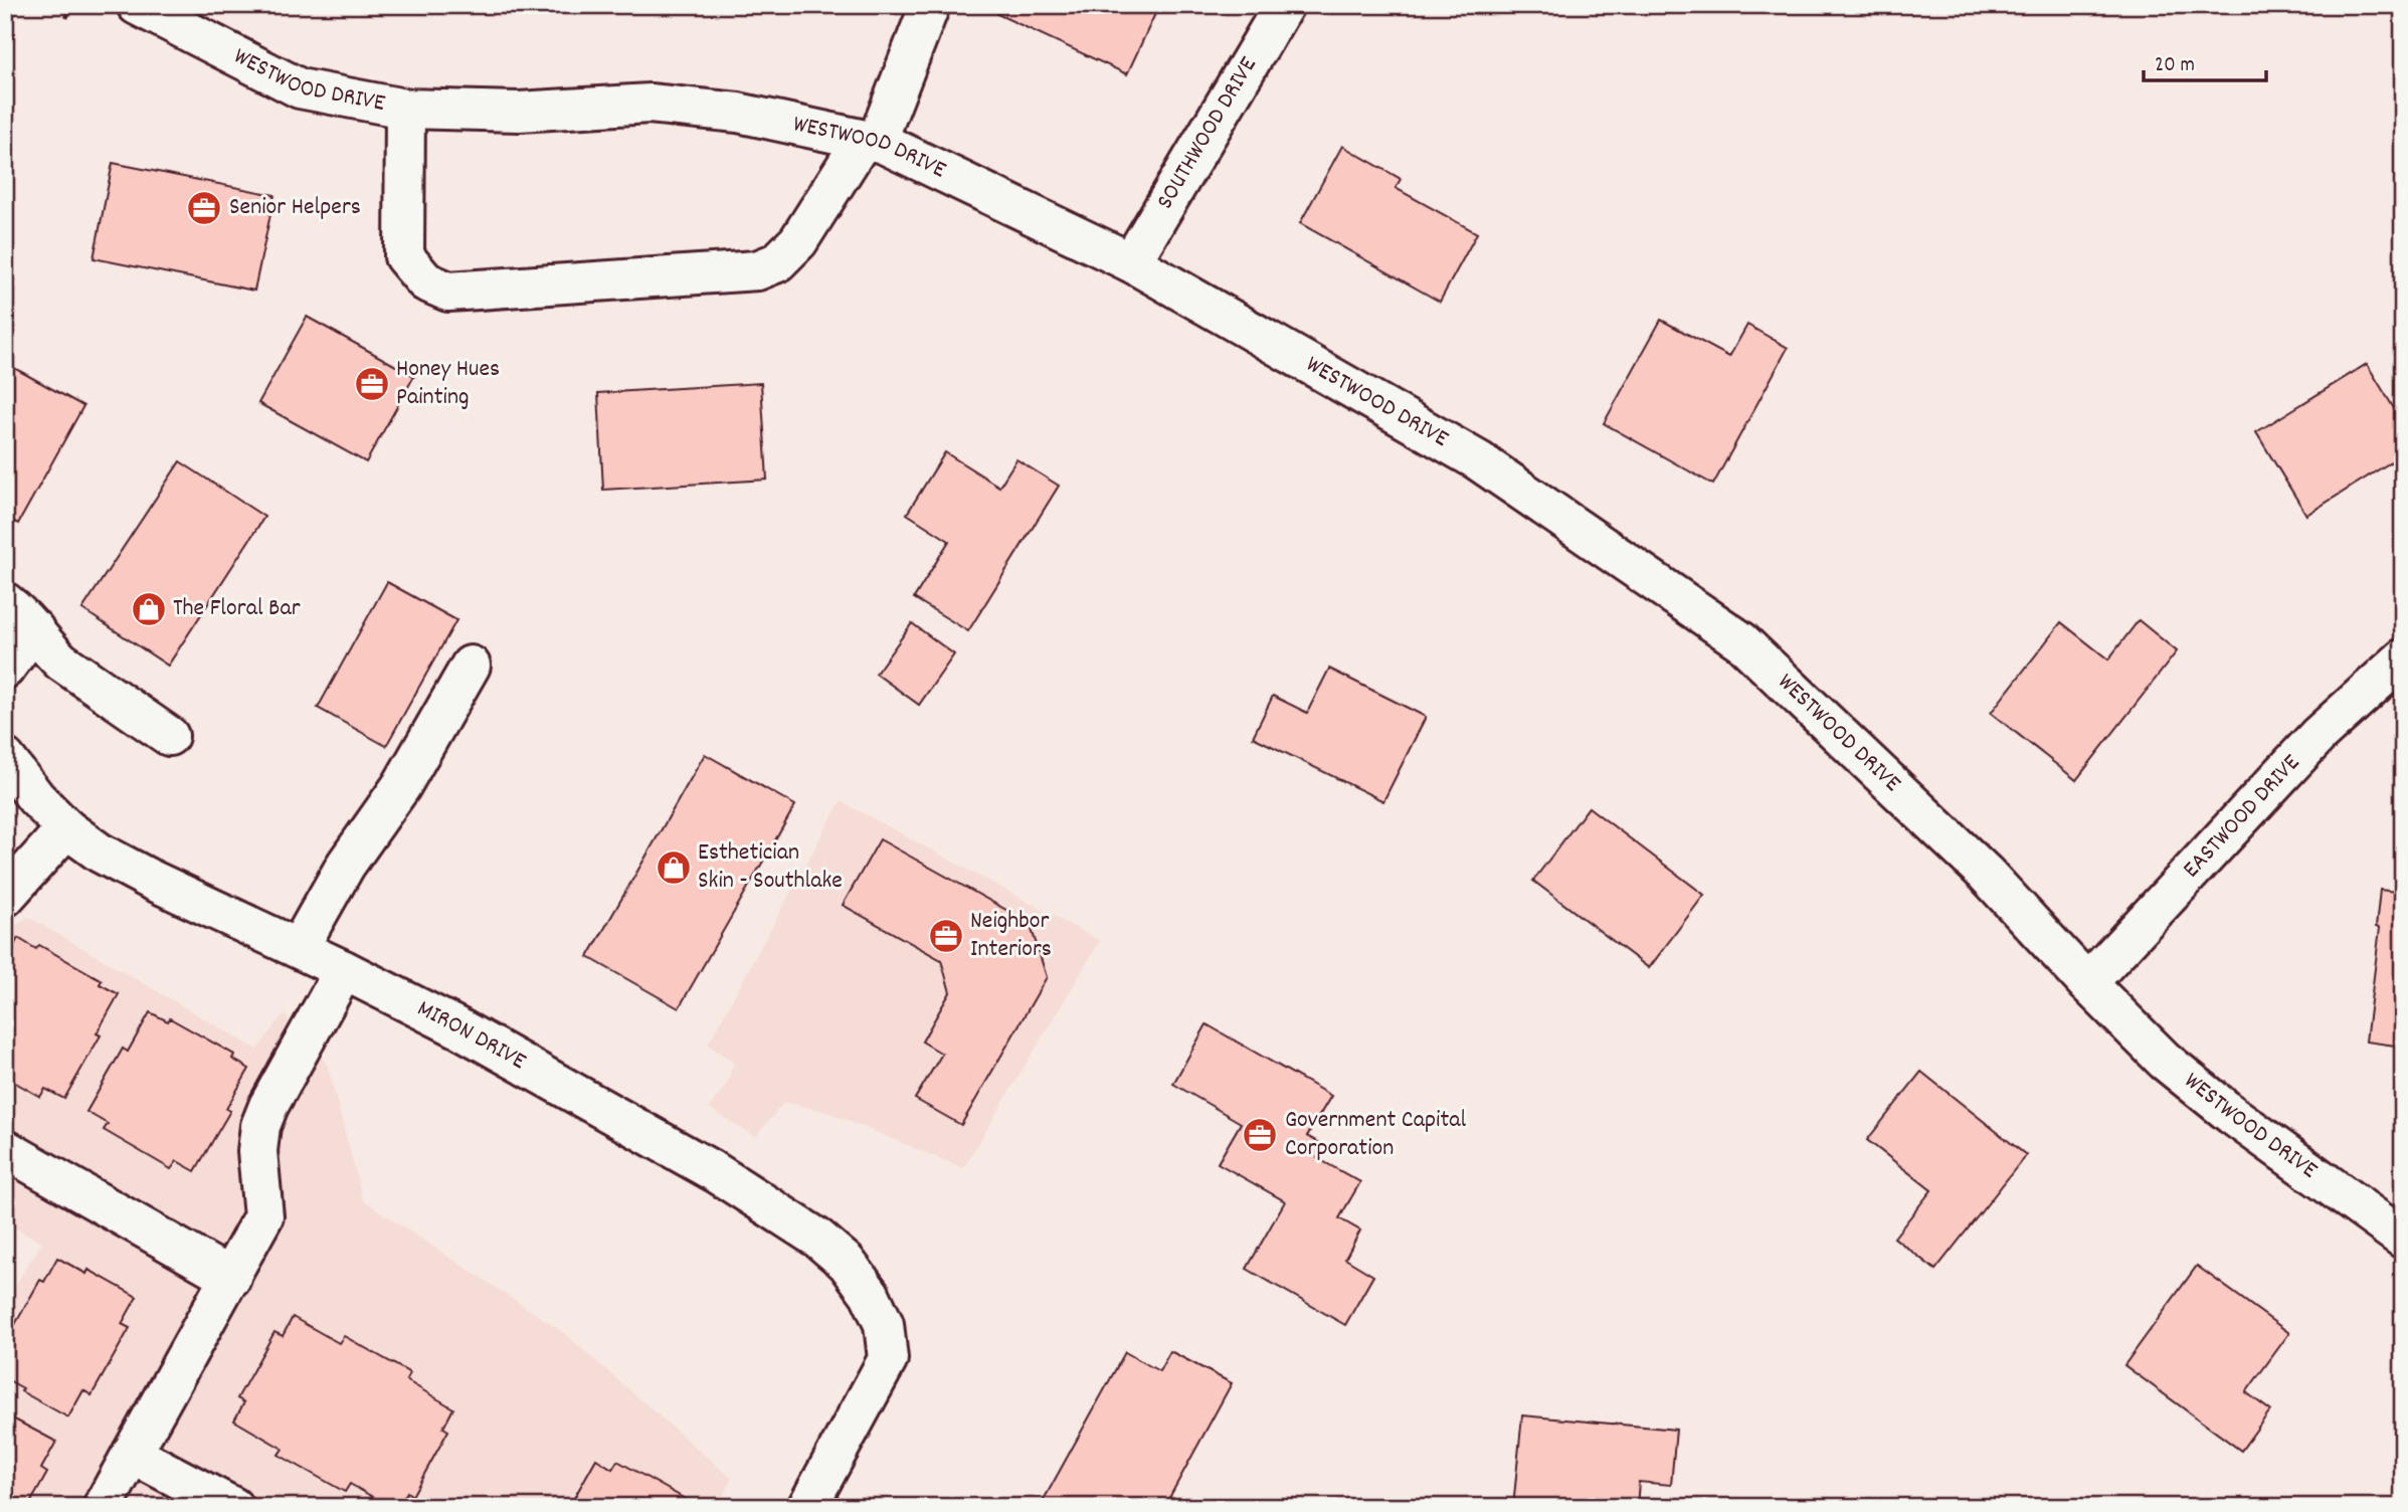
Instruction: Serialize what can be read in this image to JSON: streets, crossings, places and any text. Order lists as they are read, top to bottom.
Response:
{
  "streets": {
    "street": [
      "WESTWOOD DRIVE",
      "SOUTHWOOD DRIVE",
      "EASTWOOD DRIVE",
      "MIRON DRIVE"
    ]
  },
  "crossings": [
    ["WESTWOOD DRIVE", "SOUTHWOOD DRIVE"],
    ["WESTWOOD DRIVE", "EASTWOOD DRIVE"]
  ],
  "places": {
    "office": [
      "Senior Helpers",
      "Honey Hues Painting",
      "Neighbor Interiors",
      "Government Capital Corporation"
    ],
    "shop": ["The Floral Bar", "Esthetician Skin - Southlake"]
  },
  "scale_bar": "20 m"
}
